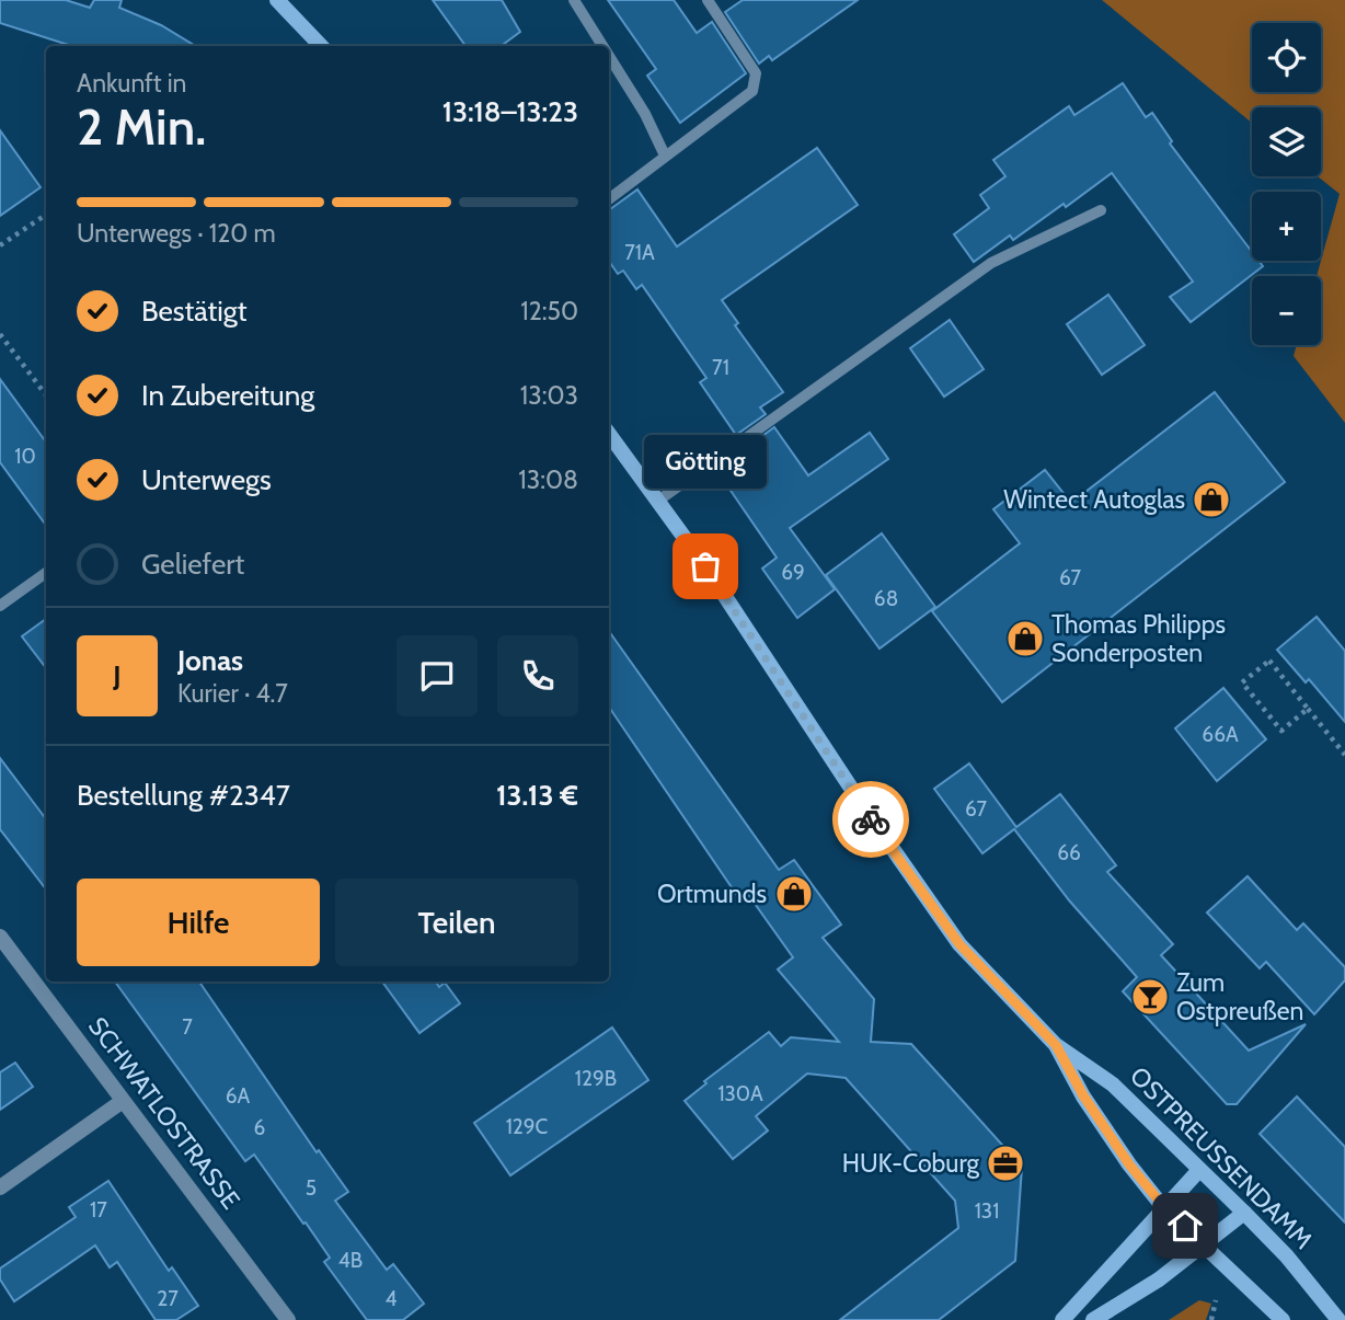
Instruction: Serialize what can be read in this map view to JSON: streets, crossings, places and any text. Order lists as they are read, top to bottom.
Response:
{
  "streets": {
    "main road": ["OSTPREUSSENDAMM"],
    "street": ["SCHWATLOSTRASSE"]
  },
  "places": {
    "shop": ["Wintect Autoglas", "Thomas Philipps Sonderposten", "Ortmunds"],
    "other": ["Götting"],
    "bar": ["Zum Ostpreußen"],
    "office": ["HUK-Coburg"]
  },
  "house_numbers": [
    "71A",
    "71",
    "10",
    "69",
    "67",
    "68",
    "66A",
    "67",
    "66",
    "7",
    "129B",
    "130A",
    "6A",
    "129C",
    "6",
    "5",
    "17",
    "131",
    "4B",
    "27",
    "4"
  ],
  "page": {
    "map_buttons": ["+", "−"],
    "heading": ["2 Min.", "Ankunft in", "13:18–13:23"],
    "panel": [
      "Jonas",
      "Kurier · 4.7",
      "Bestellung #2347",
      "13.13 €"
    ],
    "bar": "Unterwegs · 120 m",
    "list": [
      ["Bestätigt", "12:50"],
      ["In Zubereitung", "13:03"],
      ["Unterwegs", "13:08"],
      "Geliefert"
    ],
    "bubble": "Götting",
    "round": "J",
    "buttons": ["Hilfe", "Teilen"]
  }
}
